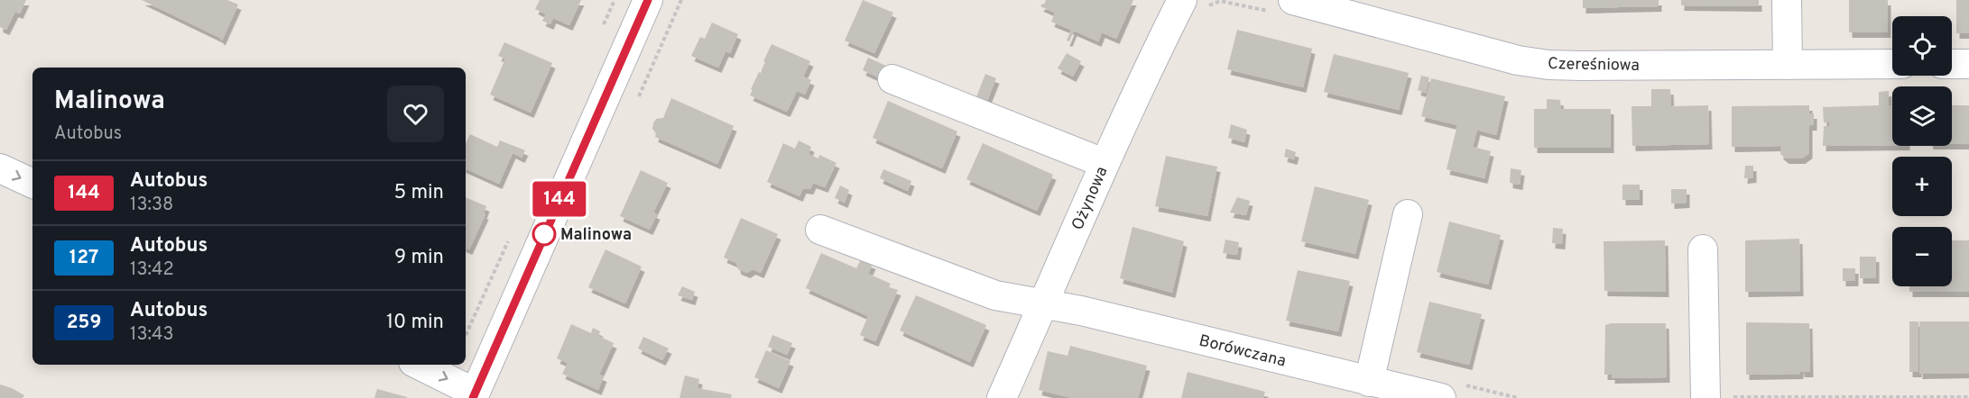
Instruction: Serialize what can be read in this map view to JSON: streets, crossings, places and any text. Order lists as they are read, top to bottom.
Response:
{
  "streets": {
    "street": ["Czereśniowa", "Ożynowa", "Borówczana"]
  },
  "crossings": [
    ["Ożynowa", "Borówczana"]
  ],
  "places": ["Malinowa"],
  "lines": ["bus line 144"],
  "page": {
    "on_map": "144",
    "map_buttons": ["+", "−"],
    "heading": ["Malinowa", "Autobus"],
    "list": [
      {
        "mark": "144",
        "name": "Autobus",
        "note": "13:38",
        "value": "5 min"
      },
      {
        "mark": "127",
        "name": "Autobus",
        "note": "13:42",
        "value": "9 min"
      },
      {
        "mark": "259",
        "name": "Autobus",
        "note": "13:43",
        "value": "10 min"
      }
    ]
  }
}
